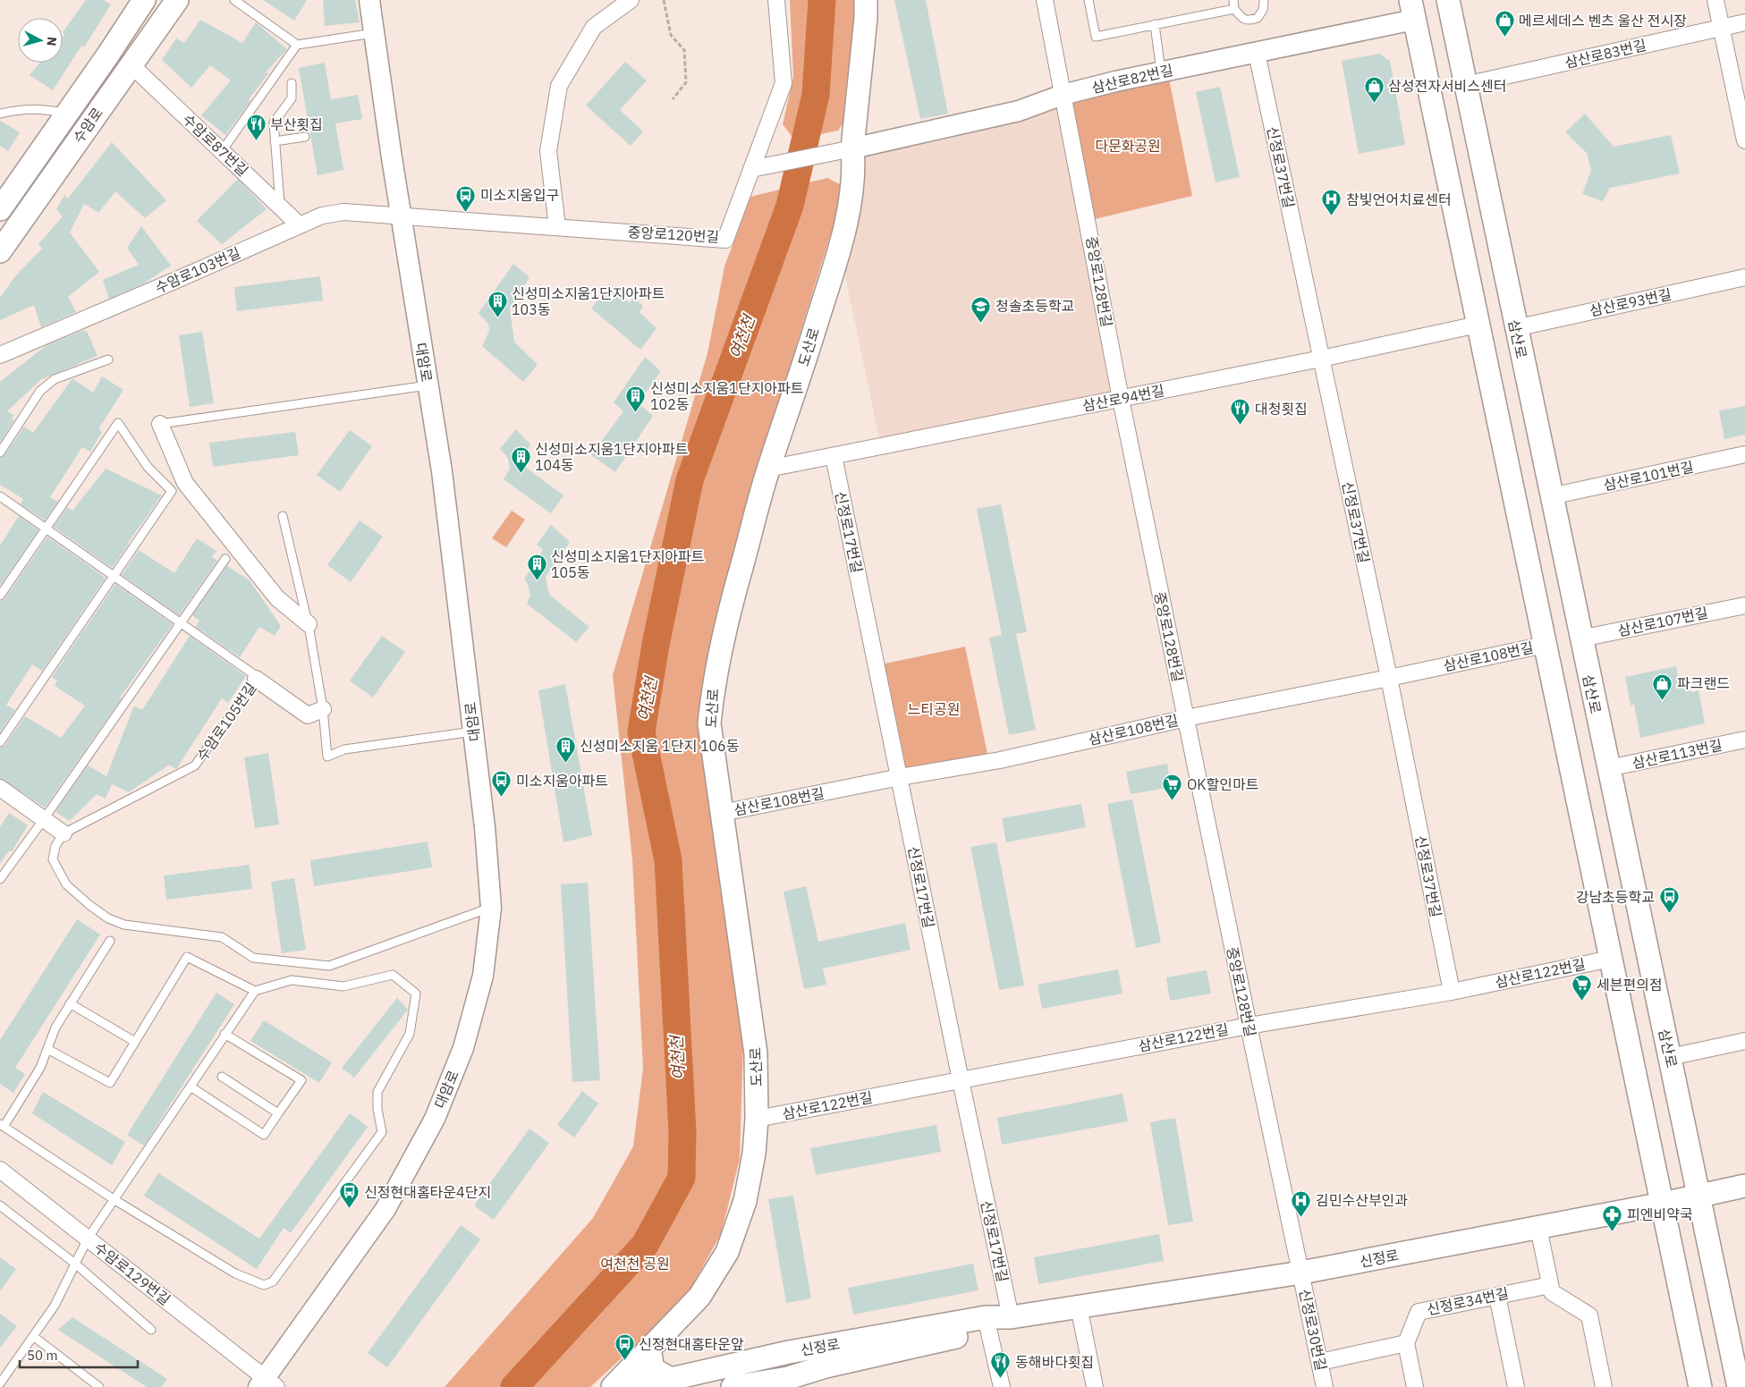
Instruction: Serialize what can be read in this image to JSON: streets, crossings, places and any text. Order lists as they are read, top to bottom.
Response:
{
  "streets": {
    "main road": [
      "수암로",
      "삼산로",
      "도산로",
      "신정로"
    ],
    "street": [
      "삼산로83번길",
      "삼산로82번길",
      "수암로87번길",
      "신정로37번길",
      "중앙로120번길",
      "수암로103번길",
      "중앙로128번길",
      "삼산로93번길",
      "대암로",
      "삼산로94번길",
      "삼산로101번길",
      "신정로17번길",
      "삼산로107번길",
      "삼산로108번길",
      "삼산로113번길",
      "삼산로122번길",
      "수암로129번길",
      "신정로34번길",
      "신정로30번길"
    ],
    "lane": ["수암로105번길"]
  },
  "crossings": [
    ["삼산로83번길", "삼산로"],
    ["삼산로82번길", "신정로37번길"],
    ["삼산로82번길", "중앙로128번길"],
    ["삼산로82번길", "도산로"],
    ["수암로", "수암로87번길"],
    ["수암로87번길", "수암로103번길"],
    ["신정로37번길", "삼산로94번길"],
    ["신정로37번길", "삼산로108번길"],
    ["신정로37번길", "삼산로122번길"],
    ["중앙로120번길", "수암로103번길"],
    ["중앙로120번길", "대암로"],
    ["수암로103번길", "대암로"],
    ["중앙로128번길", "삼산로94번길"],
    ["중앙로128번길", "삼산로108번길"],
    ["중앙로128번길", "삼산로122번길"],
    ["중앙로128번길", "신정로"],
    ["중앙로128번길", "신정로30번길"],
    ["삼산로93번길", "삼산로"],
    ["삼산로", "삼산로101번길"],
    ["삼산로", "삼산로107번길"],
    ["삼산로", "삼산로113번길"],
    ["삼산로", "신정로"],
    ["도산로", "삼산로94번길"],
    ["도산로", "삼산로108번길"],
    ["도산로", "삼산로122번길"],
    ["도산로", "신정로"],
    ["대암로", "수암로129번길"],
    ["삼산로94번길", "신정로17번길"],
    ["신정로17번길", "삼산로108번길"],
    ["신정로17번길", "삼산로122번길"],
    ["신정로17번길", "신정로"],
    ["신정로", "신정로30번길"]
  ],
  "water": ["여천천"],
  "parks": ["다문화공원", "느티공원", "여천천 공원"],
  "places": {
    "shop": ["메르세데스 벤츠 울산 전시장", "삼성전자서비스센터", "파크랜드"],
    "restaurant": ["부산횟집", "대청횟집", "동해바다횟집"],
    "bus stop": [
      "미소지움입구",
      "미소지움아파트",
      "강남초등학교",
      "신정현대홈타운4단지",
      "신정현대홈타운앞"
    ],
    "hospital": ["참빛언어치료센터", "김민수산부인과"],
    "building": [
      "신성미소지움1단지아파트 103동",
      "신성미소지움1단지아파트 102동",
      "신성미소지움1단지아파트 104동",
      "신성미소지움1단지아파트 105동",
      "신성미소지움 1단지 106동"
    ],
    "school or university": ["청솔초등학교"],
    "supermarket": ["OK할인마트", "세븐편의점"],
    "pharmacy": ["피엔비약국"]
  },
  "scale_bar": "50 m",
  "north": "right"
}
